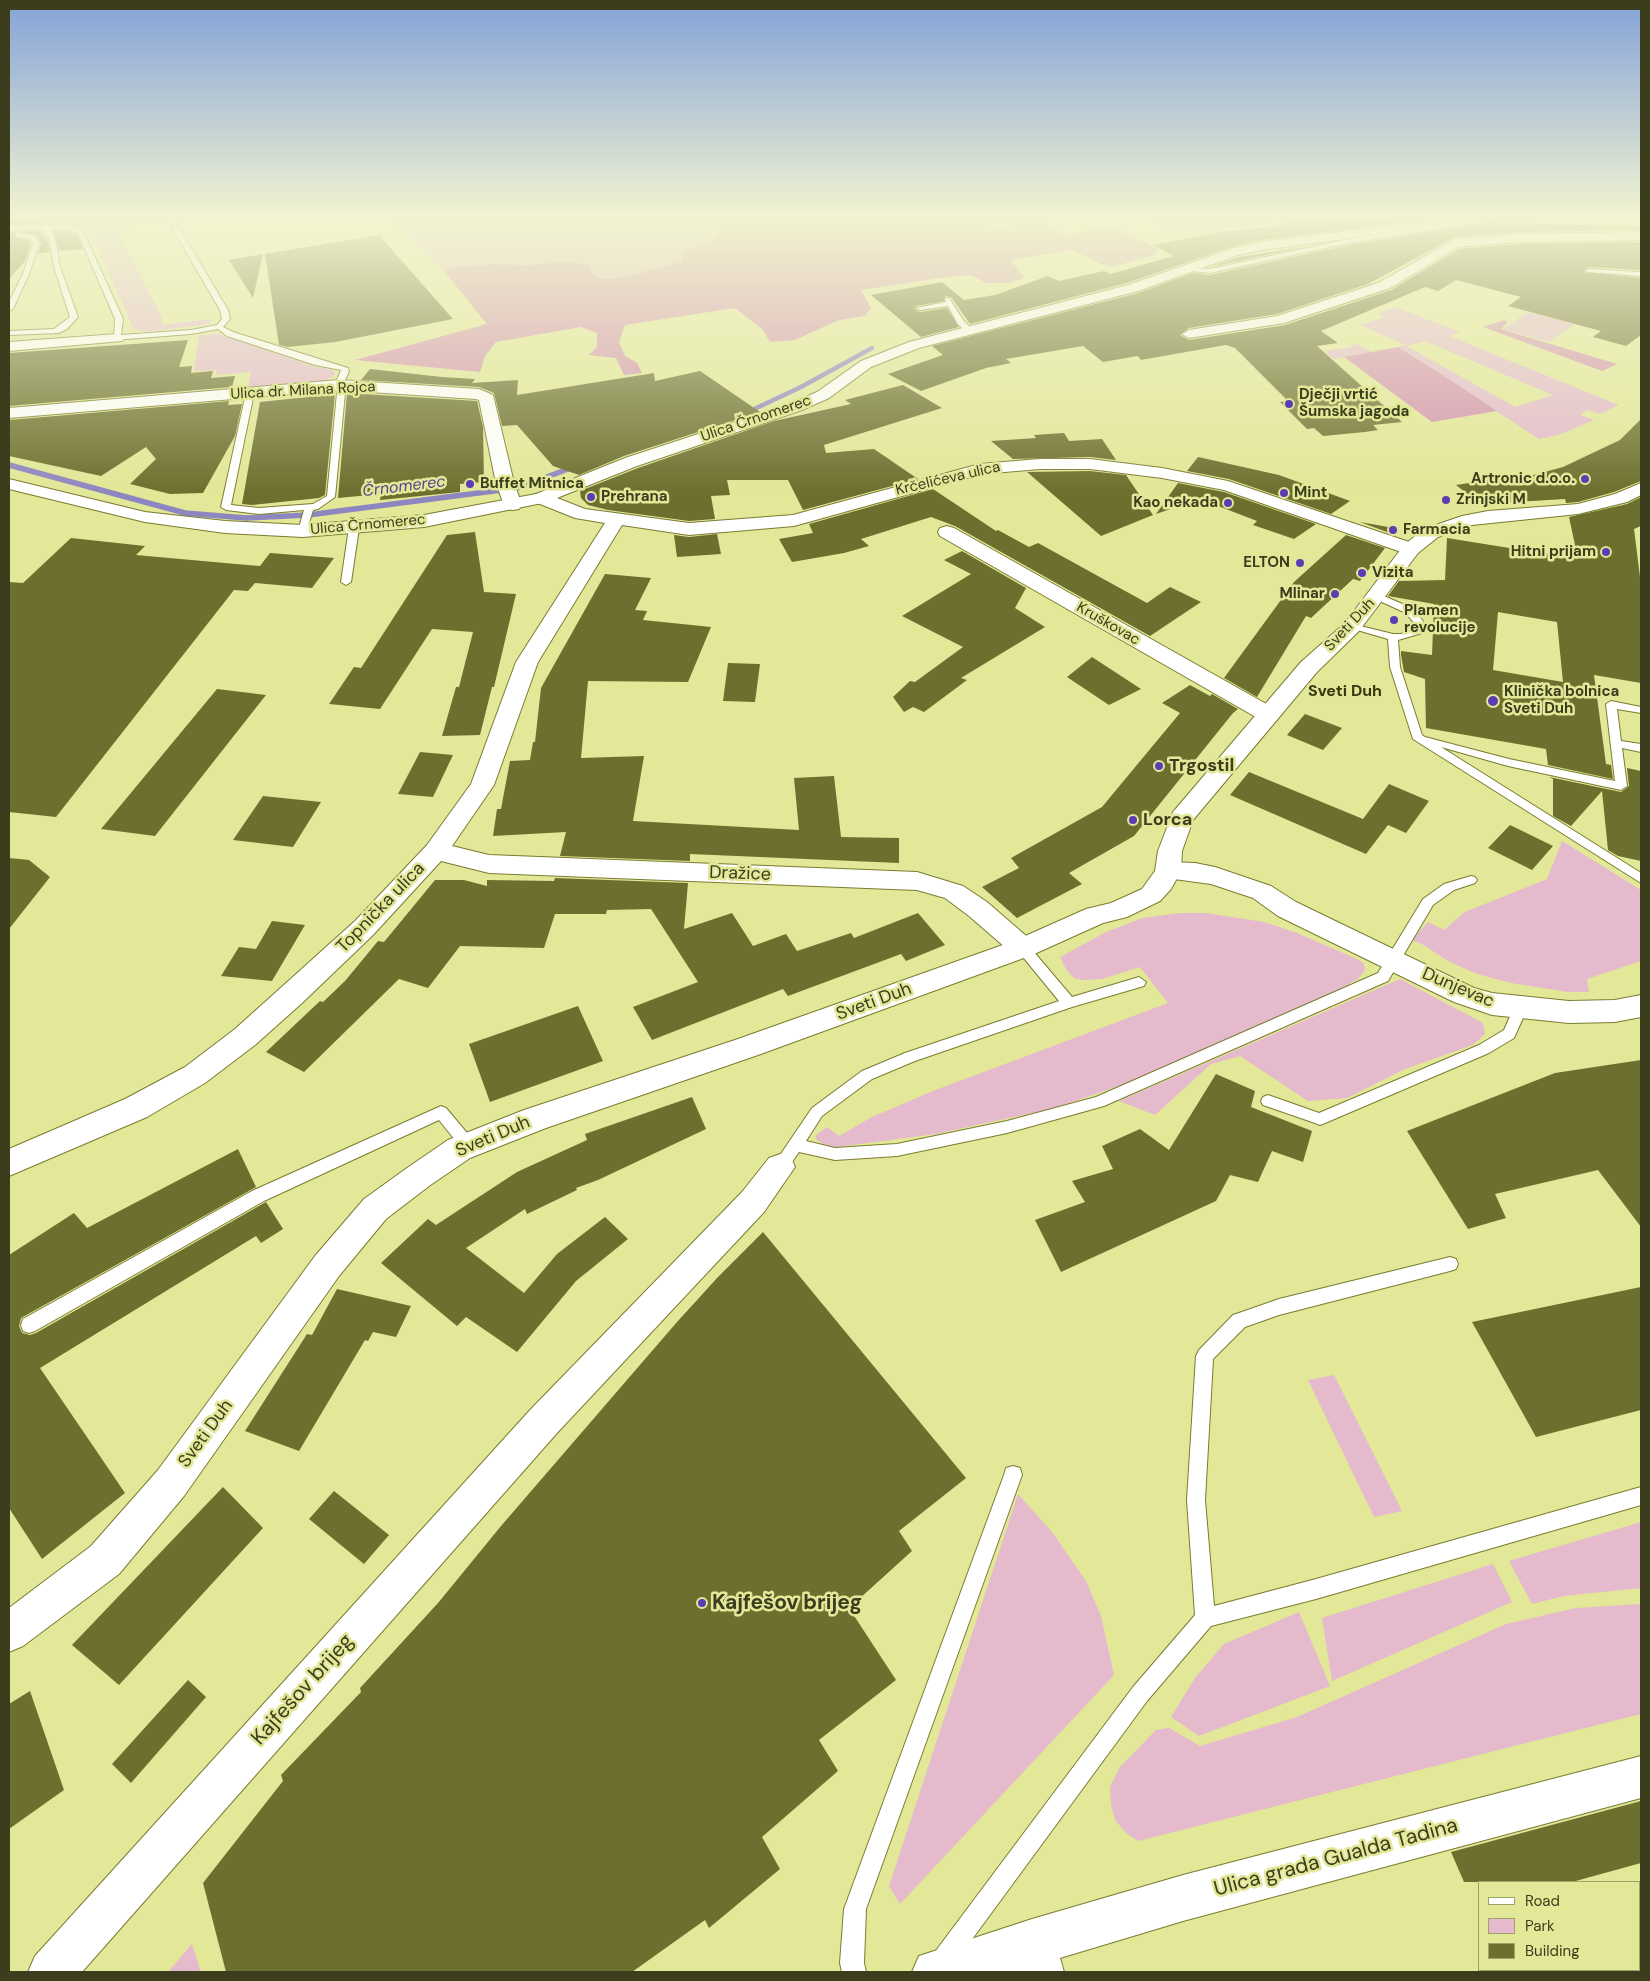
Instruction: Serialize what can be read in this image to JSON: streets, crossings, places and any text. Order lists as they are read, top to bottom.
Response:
{
  "streets": {
    "street": [
      "Ulica dr. Milana Rojca",
      "Ulica Črnomerec",
      "Krčelićeva ulica",
      "Kruškovac",
      "Sveti Duh",
      "Dražice",
      "Topnička ulica",
      "Dunjevac",
      "Kajfešov brijeg",
      "Ulica grada Gualda Tadina"
    ]
  },
  "crossings": [
    ["Ulica dr. Milana Rojca", "Ulica Črnomerec"],
    ["Ulica Črnomerec", "Krčelićeva ulica"],
    ["Krčelićeva ulica", "Sveti Duh"],
    ["Krčelićeva ulica", "Topnička ulica"],
    ["Kruškovac", "Sveti Duh"],
    ["Sveti Duh", "Dražice"],
    ["Sveti Duh", "Dunjevac"],
    ["Dražice", "Topnička ulica"]
  ],
  "districts": ["Sveti Duh"],
  "water": ["Črnomerec"],
  "places": [
    "Dječji vrtić Šumska jagoda",
    "Artronic d.o.o.",
    "Buffet Mitnica",
    "Mint",
    "Prehrana",
    "Zrinjski M",
    "Kao nekada",
    "Farmacia",
    "Hitni prijam",
    "ELTON",
    "Vizita",
    "Mlinar",
    "Plamen revolucije",
    "Klinička bolnica Sveti Duh",
    "Trgostil",
    "Lorca",
    "Kajfešov brijeg"
  ],
  "legend": ["Road", "Park", "Building"]
}
